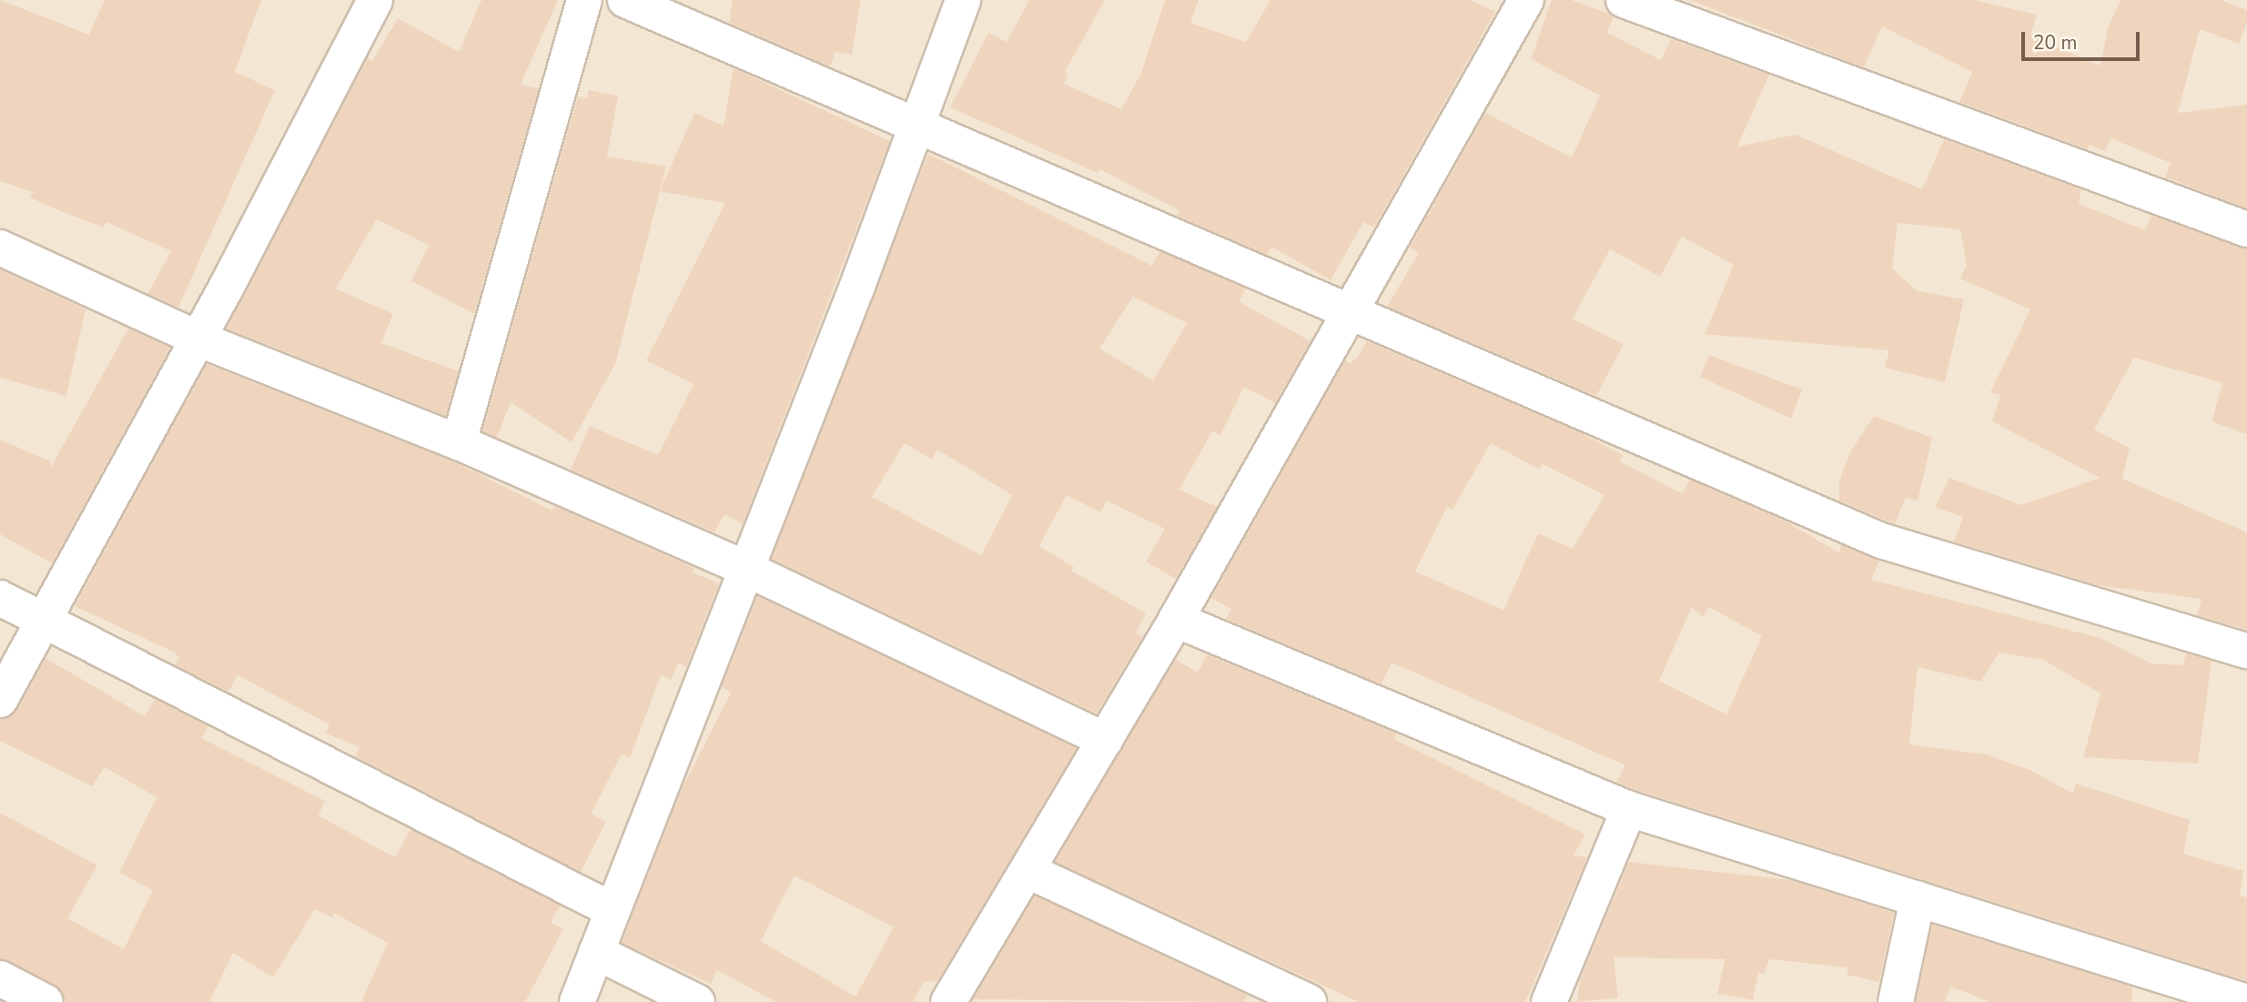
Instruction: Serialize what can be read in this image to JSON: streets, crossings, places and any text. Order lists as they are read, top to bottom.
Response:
{
  "scale_bar": "20 m"
}
